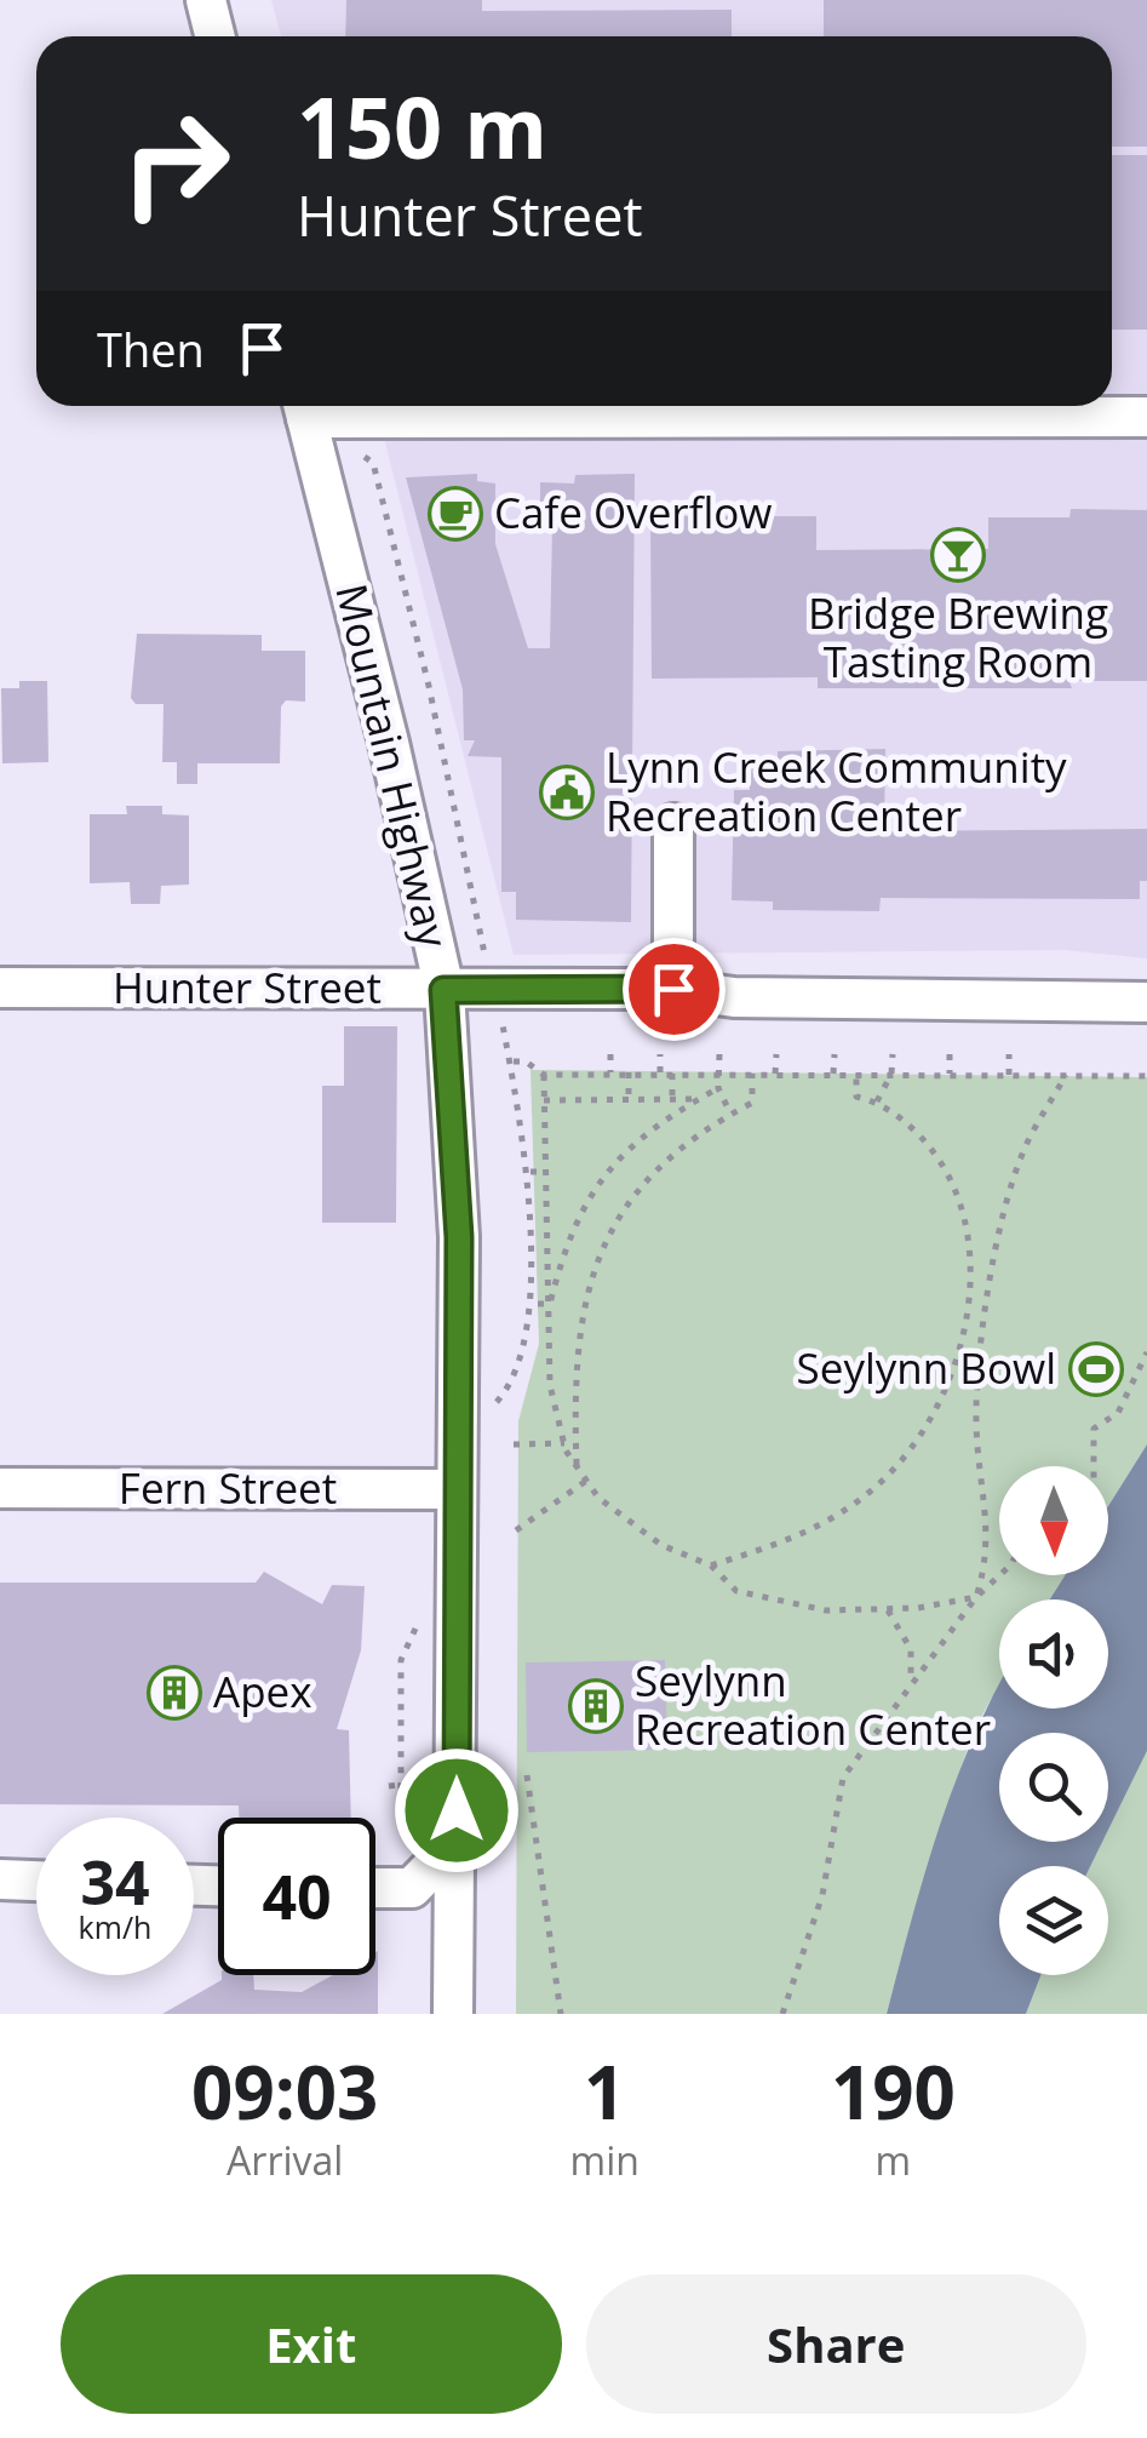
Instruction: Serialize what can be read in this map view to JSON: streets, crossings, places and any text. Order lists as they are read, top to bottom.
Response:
{
  "streets": {
    "street": ["Mountain Highway", "Hunter Street", "Fern Street"]
  },
  "crossings": [
    ["Mountain Highway", "Hunter Street"],
    ["Mountain Highway", "Fern Street"]
  ],
  "places": {
    "cafe": ["Cafe Overflow"],
    "bar": ["Bridge Brewing Tasting Room"],
    "public building": ["Lynn Creek Community Recreation Center"],
    "sports": ["Seylynn Bowl"],
    "building": ["Apex", "Seylynn Recreation Center"]
  },
  "north": "bottom",
  "page": {
    "turn": ["150 m", "Hunter Street"],
    "then": "Then",
    "speed": "34 km/h",
    "limit": "40",
    "eta": [
      "09:03",
      "Arrival",
      "1",
      "min",
      "190",
      "m"
    ],
    "buttons": ["Exit", "Share"]
  }
}
